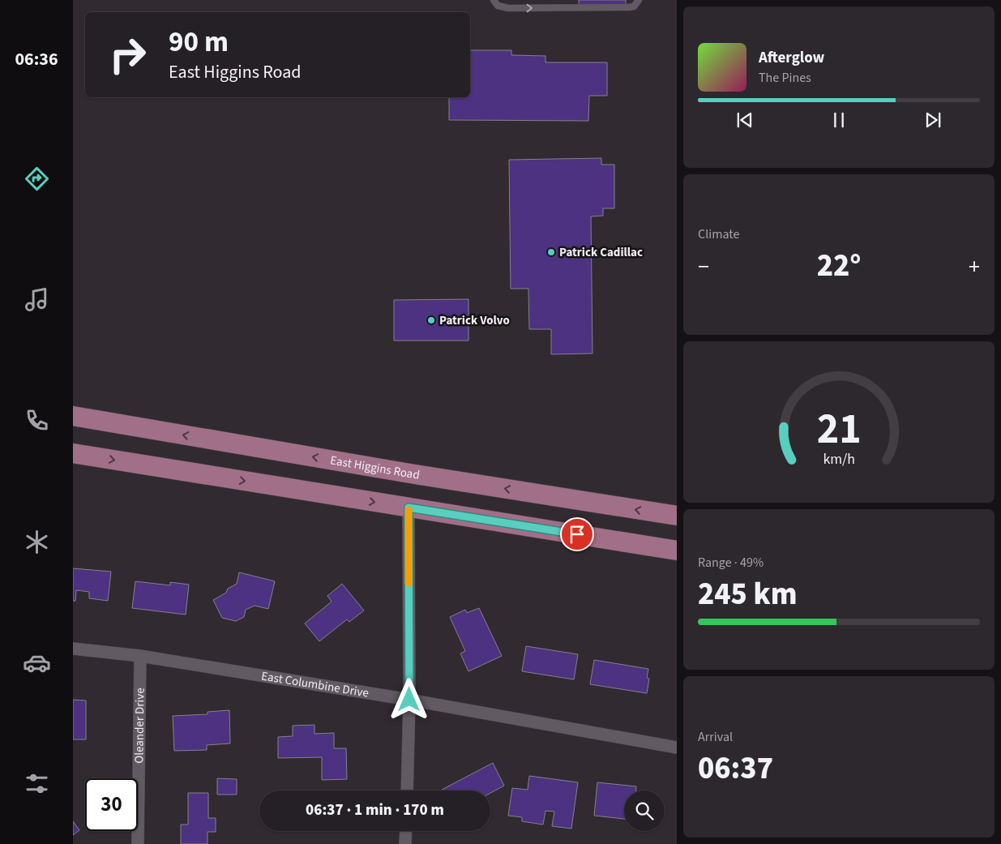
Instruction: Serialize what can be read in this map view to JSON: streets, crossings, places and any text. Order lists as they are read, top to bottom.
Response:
{
  "streets": {
    "main road": ["East Higgins Road"],
    "street": ["East Columbine Drive", "Oleander Drive"]
  },
  "crossings": [
    ["East Columbine Drive", "Oleander Drive"]
  ],
  "places": ["Patrick Cadillac", "Patrick Volvo"],
  "page": {
    "tabs": "06:36",
    "turn": ["90 m", "East Higgins Road"],
    "song": ["Afterglow", "The Pines"],
    "tile": [
      "Climate",
      ["Range · 49%", "245 km"],
      ["Arrival", "06:37"]
    ],
    "heat": ["−", "22°", "+"],
    "limit": "30",
    "trip": "06:37 · 1 min · 170 m",
    "gauge": ["21", "km/h"]
  }
}
